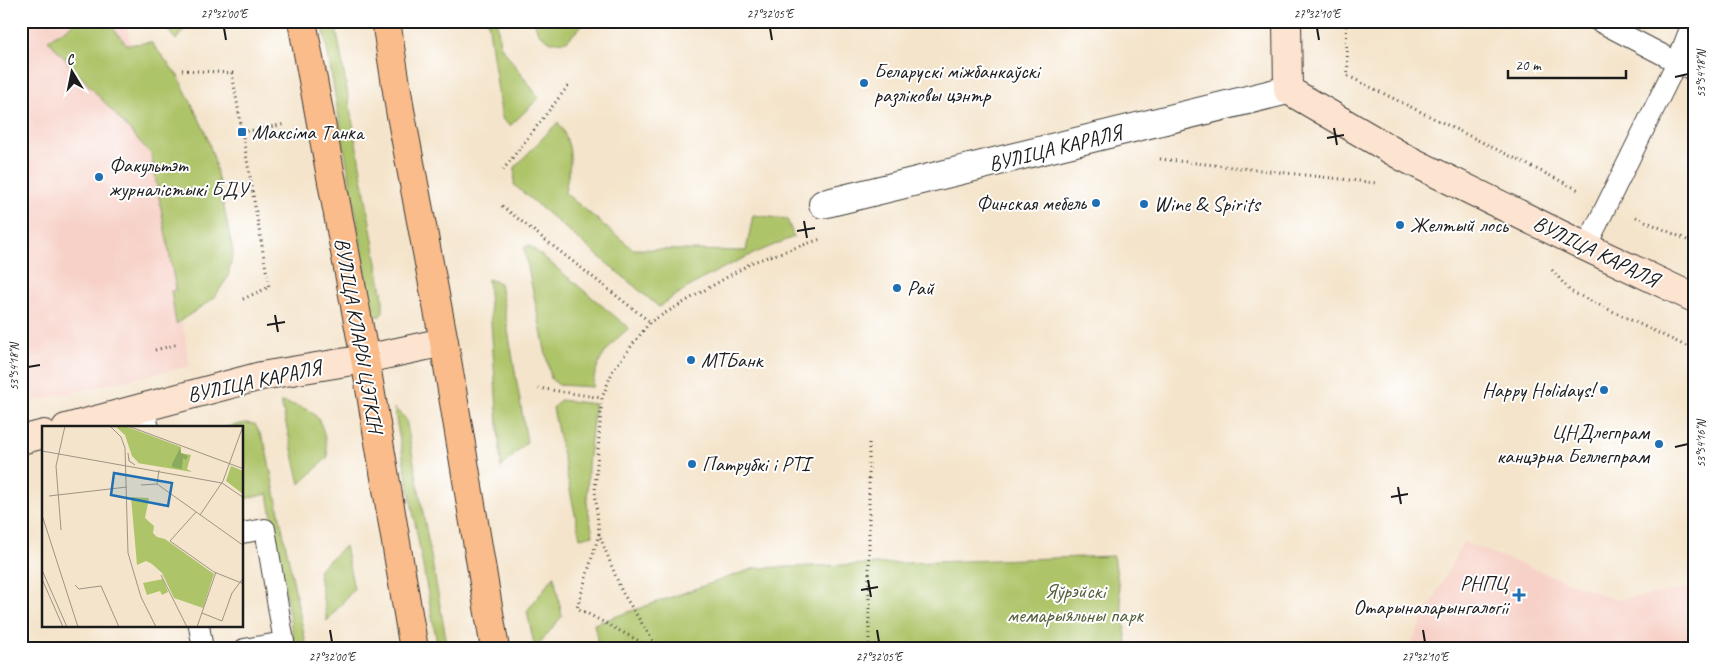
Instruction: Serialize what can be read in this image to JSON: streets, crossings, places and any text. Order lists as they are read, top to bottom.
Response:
{
  "streets": {
    "main road": ["ВУЛІЦА КАРАЛЯ", "ВУЛІЦА КЛАРЫ ЦЭТКІН"]
  },
  "crossings": [
    ["ВУЛІЦА КАРАЛЯ", "ВУЛІЦА КЛАРЫ ЦЭТКІН"]
  ],
  "parks": ["Яўрэйскі мемарыяльны парк"],
  "places": {
    "other": [
      "Беларускі міжбанкаўскі разліковы цэнтр",
      "Факультэт журналістыкі БДУ",
      "Финская мебель",
      "Wine & Spirits",
      "Желтый лось",
      "Рай",
      "МТБанк",
      "Happy Holidays!",
      "ЦНДлегпрам канцэрна Беллегпрам",
      "Патрубкі і РТІ"
    ],
    "transit": ["Максіма Танка"],
    "health": ["РНПЦ Отарыналарынгалогіі"]
  },
  "scale_bar": "20 m",
  "north": "top",
  "coordinates": [
    "27°32'00\"E",
    "27°32'05\"E",
    "27°32'10\"E",
    "53°54'18\"N",
    "53°54'16\"N"
  ]
}
